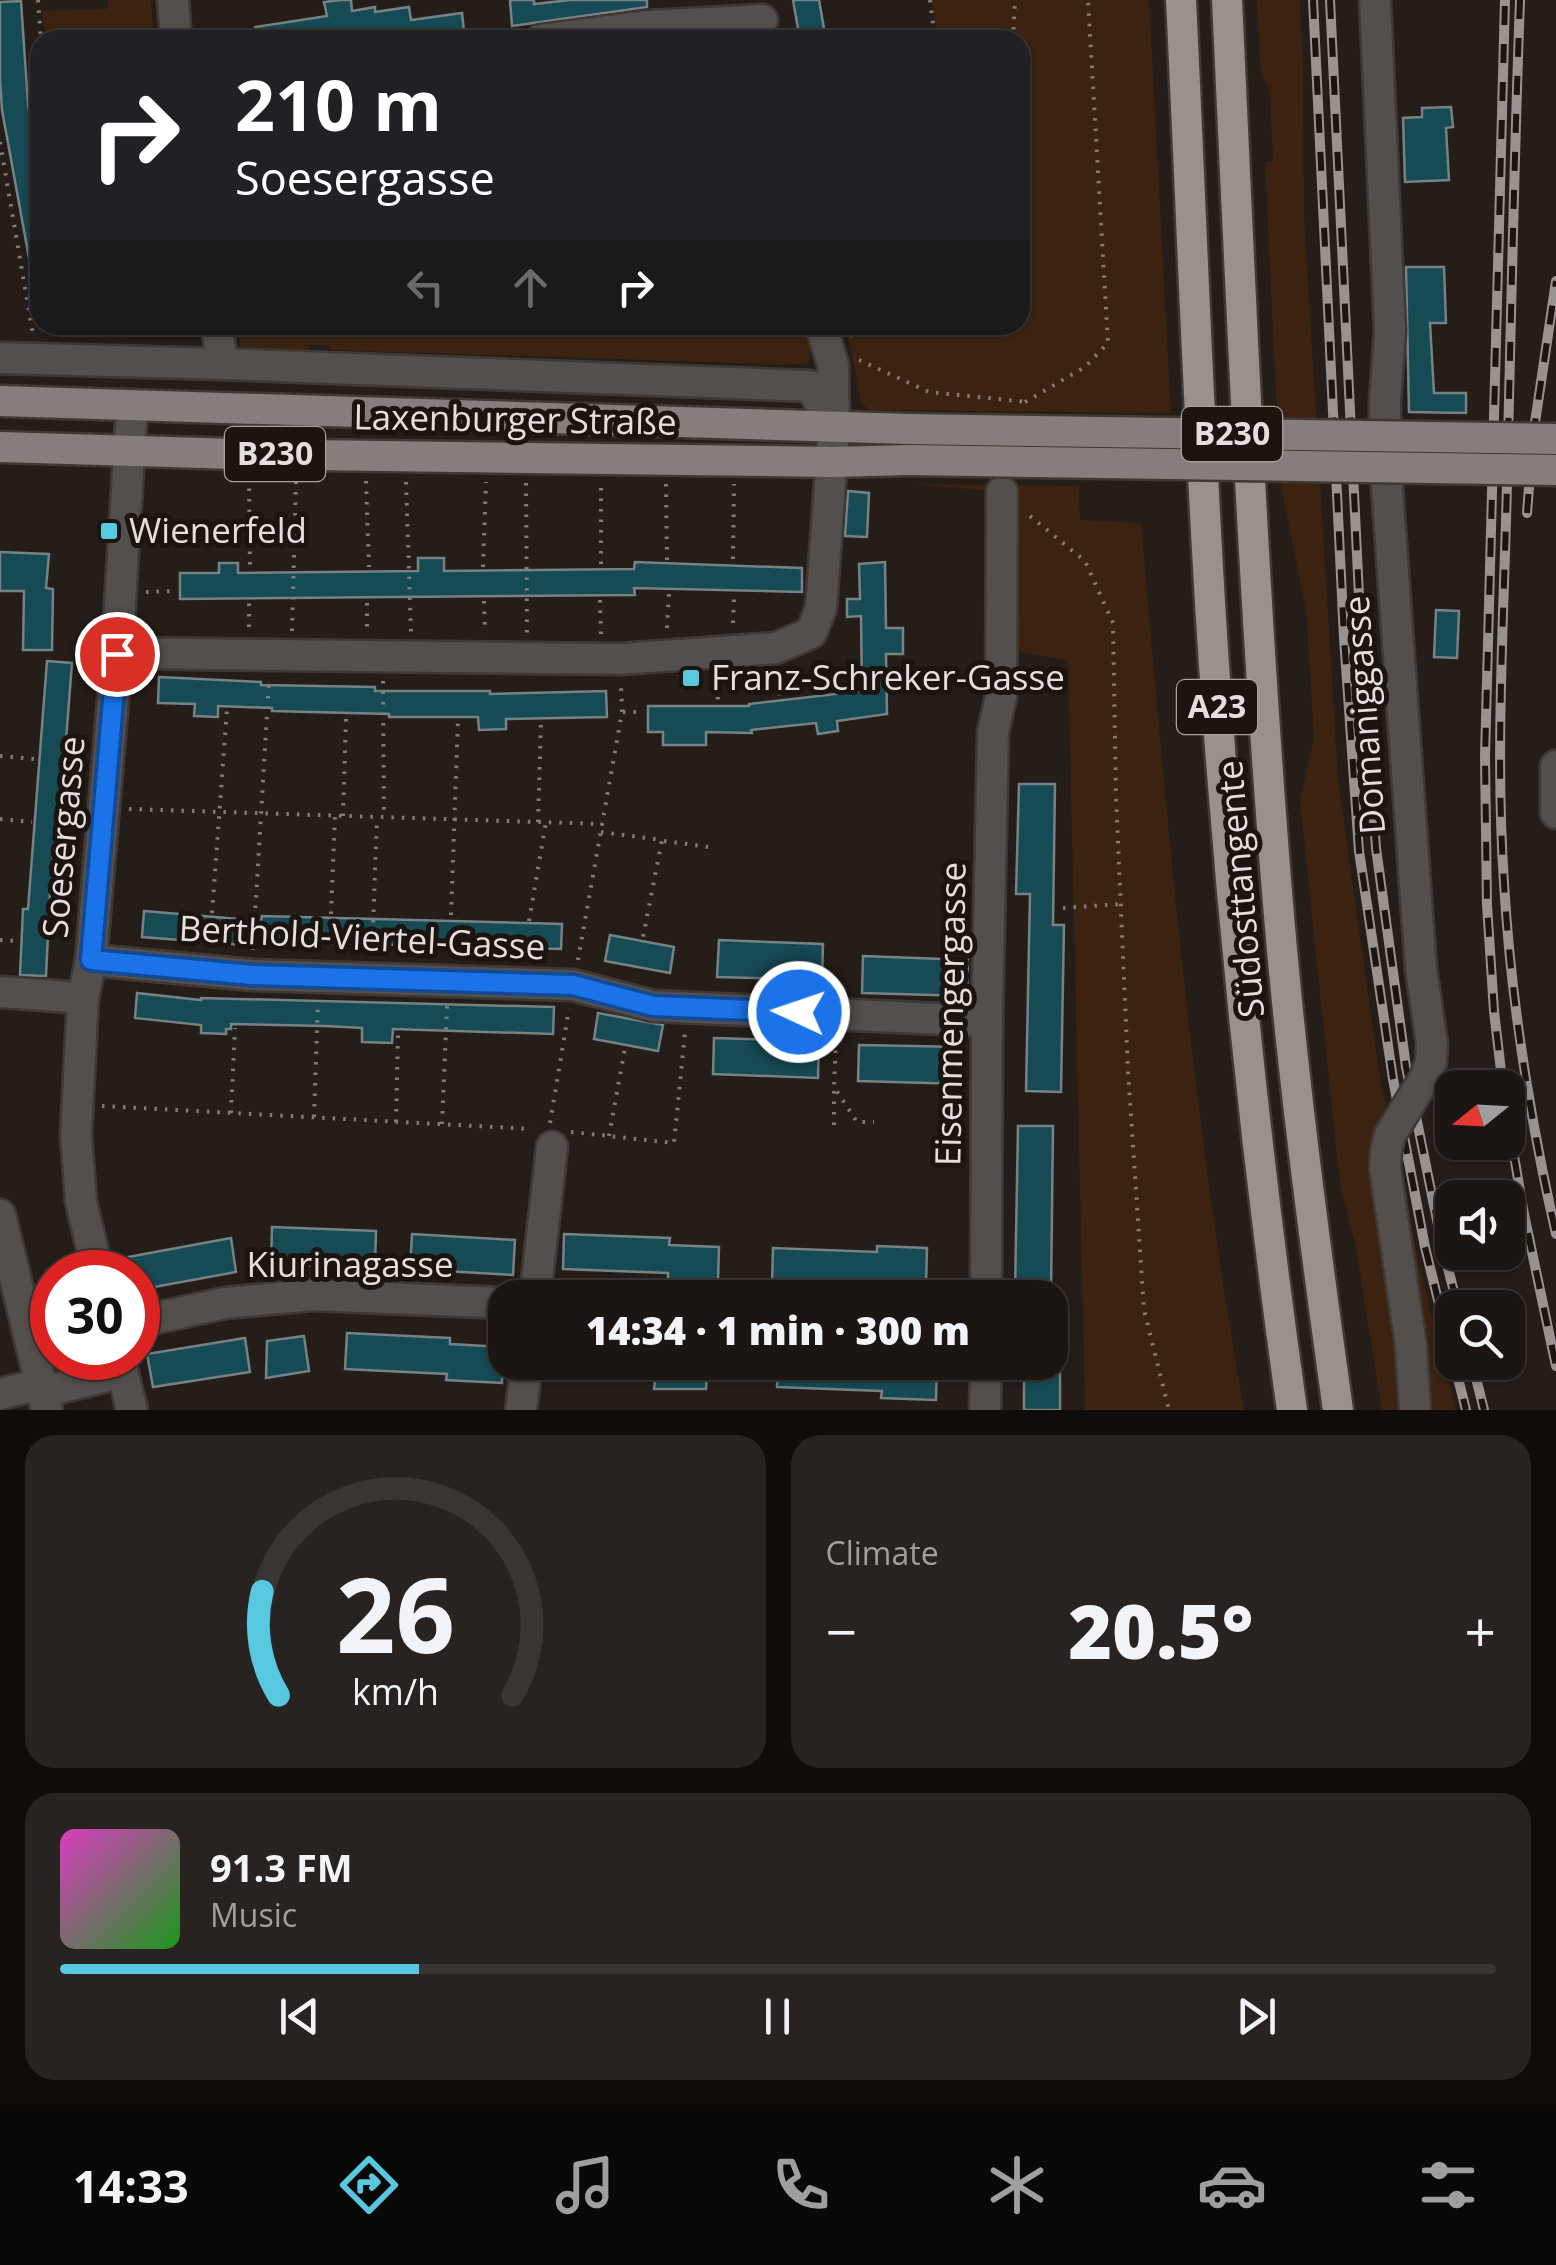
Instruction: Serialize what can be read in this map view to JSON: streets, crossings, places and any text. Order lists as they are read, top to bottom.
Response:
{
  "streets": {
    "highway": ["A23", "Südosttangente"],
    "main road": ["Laxenburger Straße", "B230"],
    "street": [
      "Domaniggasse",
      "Soesergasse",
      "Berthold-Viertel-Gasse",
      "Eisenmengergasse",
      "Kiurinagasse"
    ]
  },
  "crossings": [
    ["Laxenburger Straße", "Soesergasse"],
    ["Soesergasse", "Berthold-Viertel-Gasse"],
    ["Berthold-Viertel-Gasse", "Eisenmengergasse"]
  ],
  "places": {
    "transit": ["Wienerfeld", "Franz-Schreker-Gasse"]
  },
  "north": "left",
  "page": {
    "turn": ["210 m", "Soesergasse"],
    "limit": "30",
    "trip": "14:34 · 1 min · 300 m",
    "tile": "Climate",
    "heat": ["−", "20.5°", "+"],
    "song": ["91.3 FM", "Music"],
    "tabs": "14:33",
    "gauge": ["26", "km/h"]
  }
}
